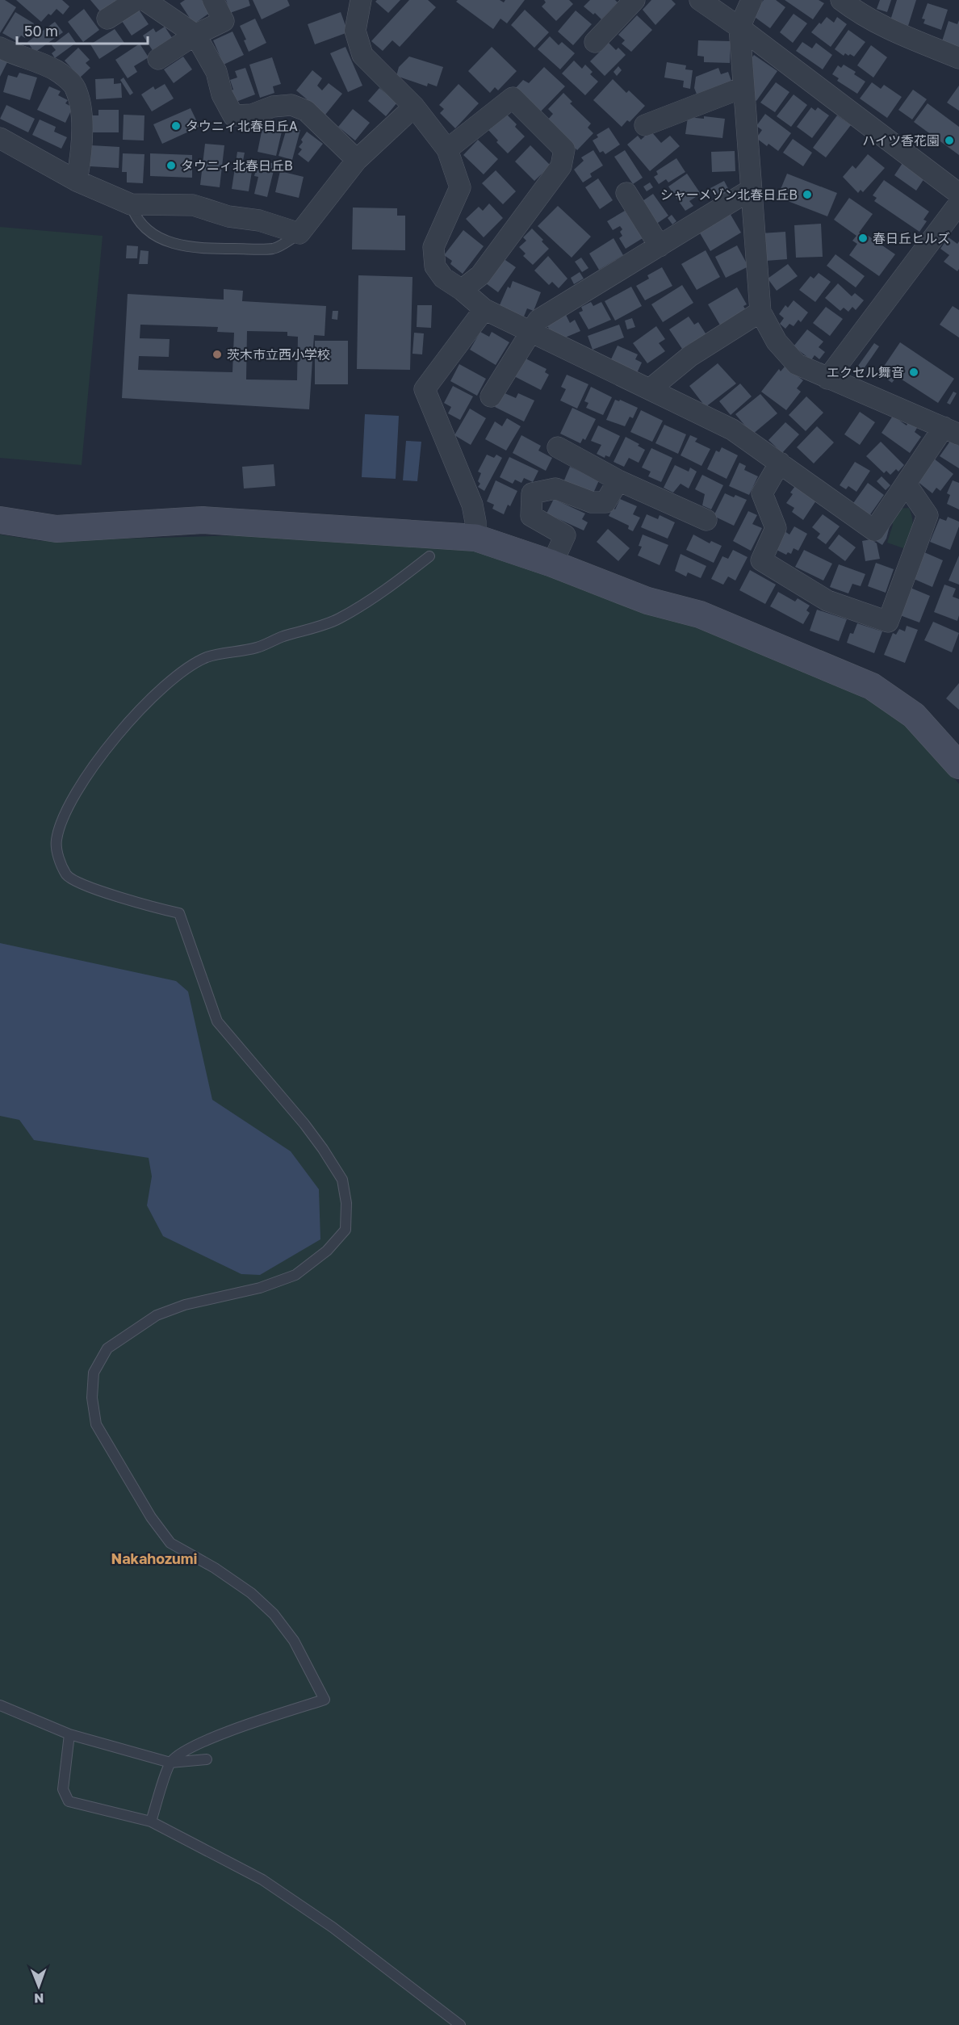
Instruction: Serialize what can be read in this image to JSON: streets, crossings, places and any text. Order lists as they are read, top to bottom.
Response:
{
  "districts": ["Nakahozumi"],
  "places": [
    "タウニィ北春日丘A",
    "ハイツ香花園",
    "タウニィ北春日丘B",
    "シャーメゾン北春日丘B",
    "春日丘ヒルズ",
    "茨木市立西小学校",
    "エクセル舞音"
  ],
  "scale_bar": "50 m",
  "north": "bottom"
}
